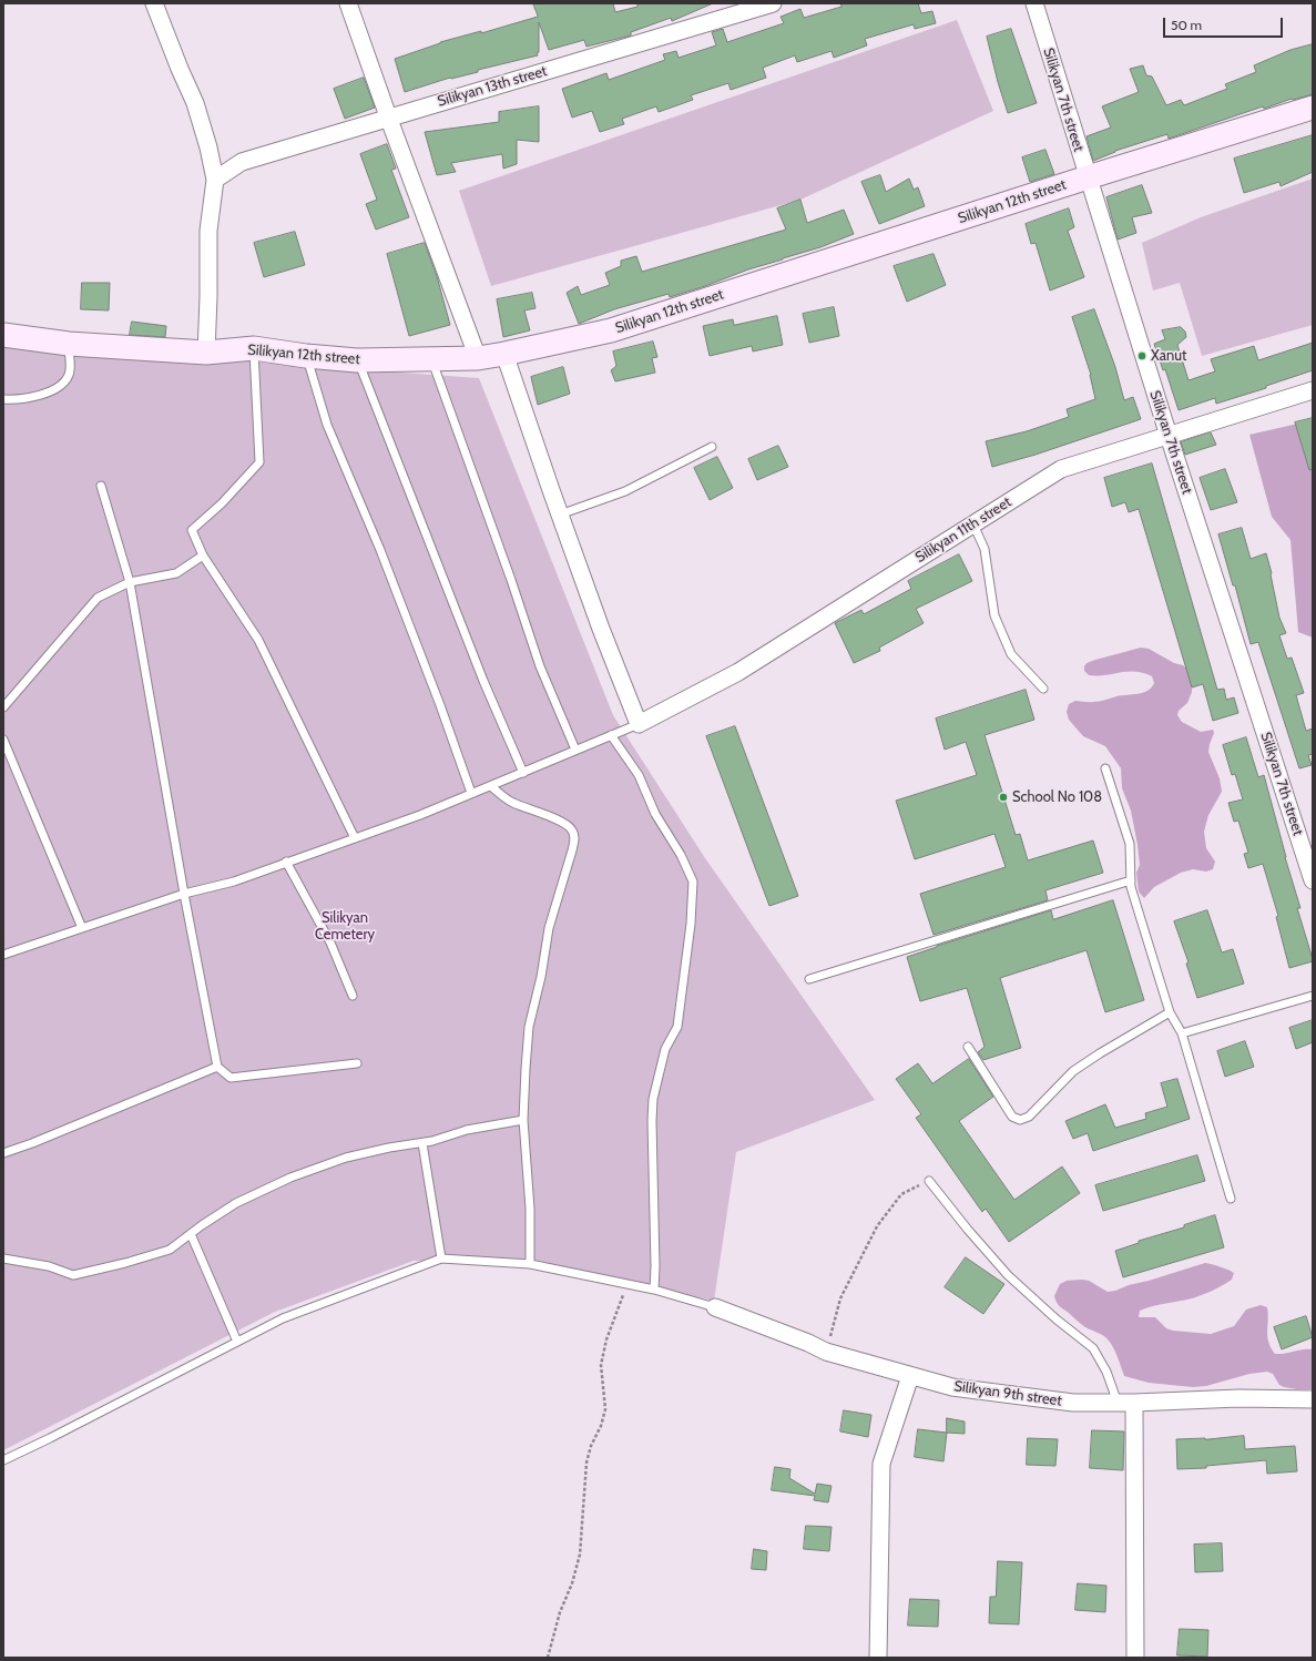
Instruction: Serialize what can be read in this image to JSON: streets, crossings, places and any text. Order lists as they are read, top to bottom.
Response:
{
  "streets": {
    "main road": ["Silikyan 12th street"],
    "street": [
      "Silikyan 13th street",
      "Silikyan 7th street",
      "Silikyan 11th street",
      "Silikyan 9th street"
    ]
  },
  "crossings": [
    ["Silikyan 7th street", "Silikyan 12th street"],
    ["Silikyan 7th street", "Silikyan 11th street"]
  ],
  "parks": ["Silikyan Cemetery"],
  "places": ["Xanut", "School No 108"],
  "scale_bar": "50 m"
}
